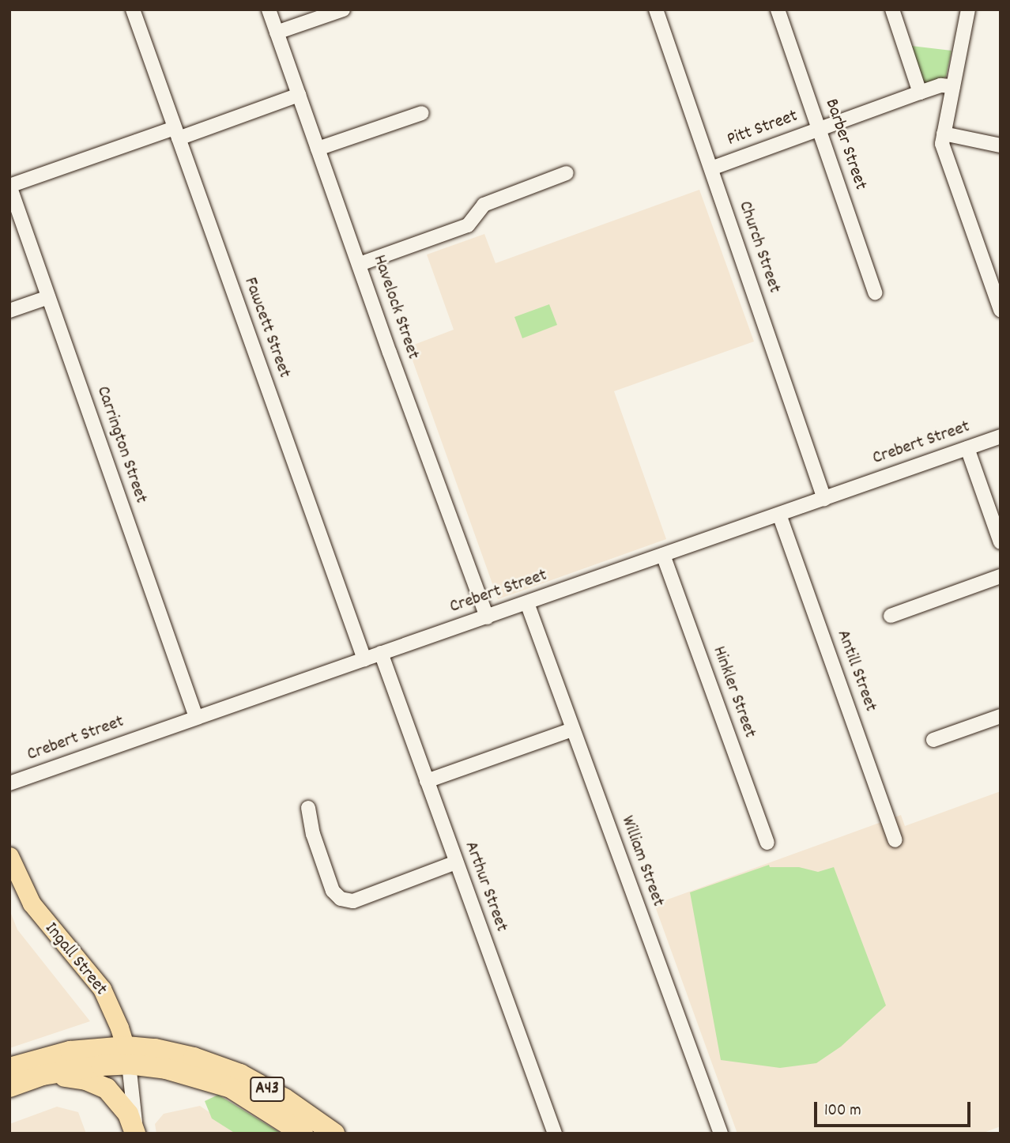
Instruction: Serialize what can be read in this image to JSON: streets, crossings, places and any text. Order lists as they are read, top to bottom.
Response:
{
  "streets": {
    "highway": ["A43"],
    "main road": ["Ingall Street"],
    "street": [
      "Pitt Street",
      "Barber Street",
      "Church Street",
      "Havelock Street",
      "Fawcett Street",
      "Crebert Street",
      "Carrington Street",
      "Antill Street",
      "Hinkler Street",
      "William Street",
      "Arthur Street"
    ]
  },
  "crossings": [
    ["Pitt Street", "Barber Street"],
    ["Pitt Street", "Church Street"],
    ["Church Street", "Crebert Street"],
    ["Havelock Street", "Crebert Street"],
    ["Fawcett Street", "Crebert Street"],
    ["Crebert Street", "Carrington Street"],
    ["Crebert Street", "Antill Street"],
    ["Crebert Street", "Hinkler Street"],
    ["Crebert Street", "William Street"],
    ["Crebert Street", "Arthur Street"],
    ["Ingall Street", "A43"]
  ],
  "scale_bar": "100 m"
}
